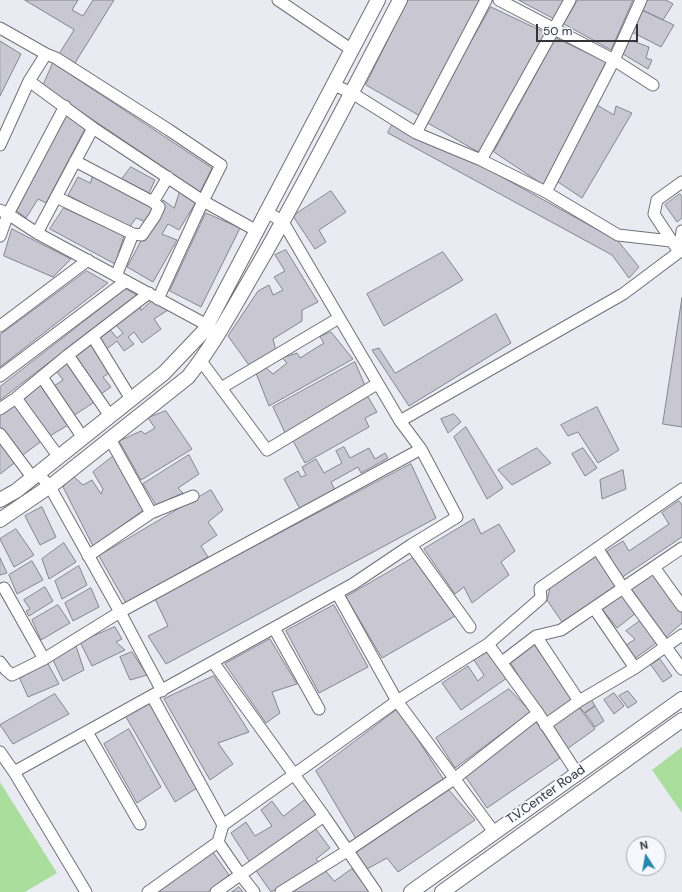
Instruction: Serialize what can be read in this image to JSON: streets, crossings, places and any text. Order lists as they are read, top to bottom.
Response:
{
  "streets": {
    "street": ["T.V.Center Road"]
  },
  "scale_bar": "50 m",
  "north": "top"
}
